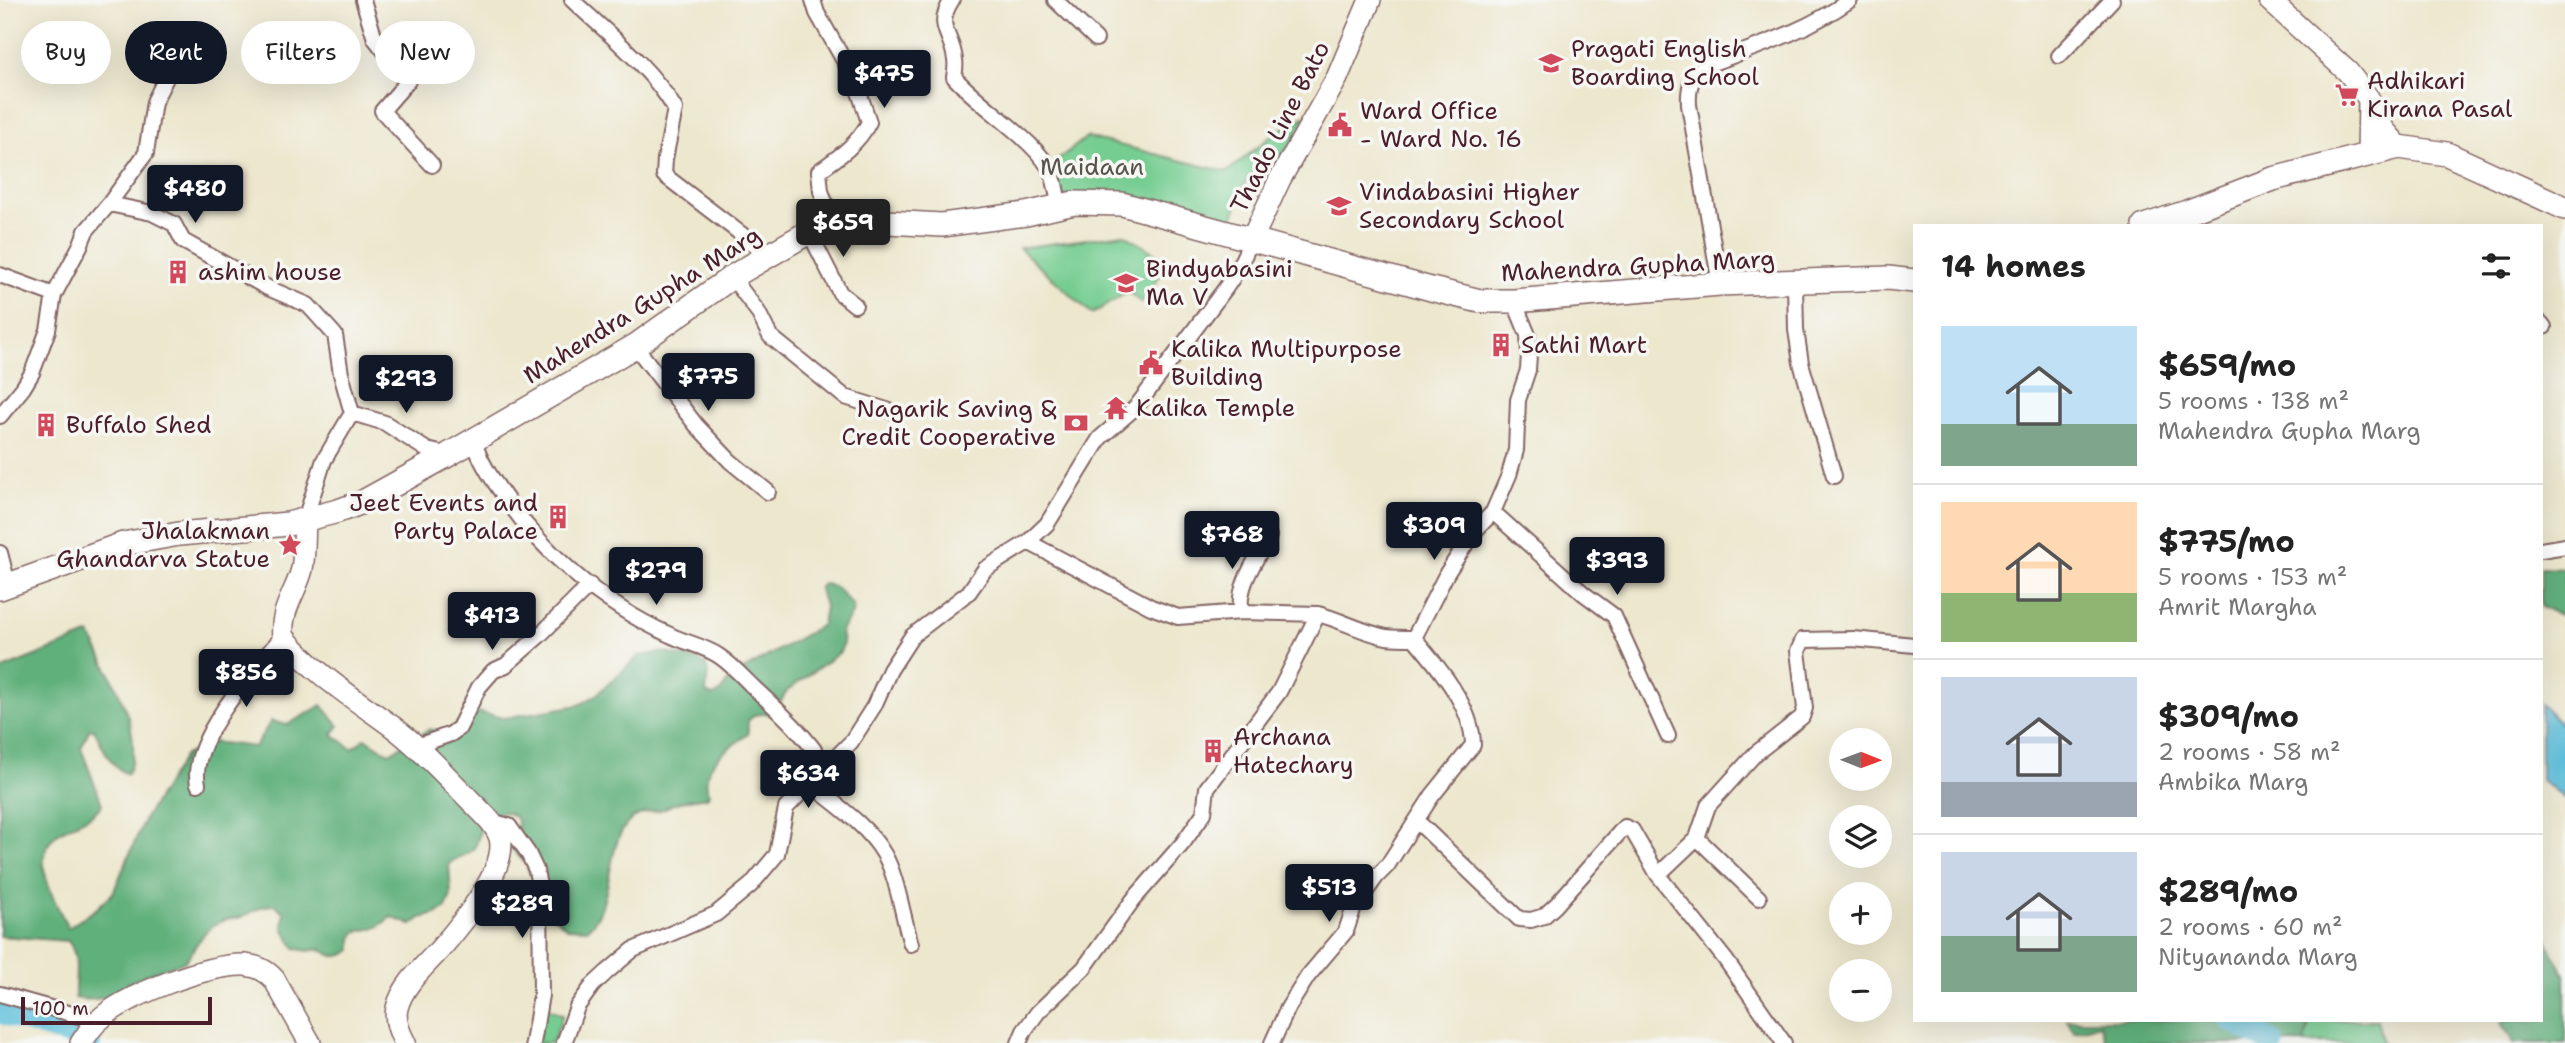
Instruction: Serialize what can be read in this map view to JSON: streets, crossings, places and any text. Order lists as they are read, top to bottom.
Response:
{
  "streets": {
    "main road": ["Thado Line Bato", "Mahendra Gupha Marg"]
  },
  "crossings": [
    ["Thado Line Bato", "Mahendra Gupha Marg"]
  ],
  "parks": ["Maidaan"],
  "places": {
    "school or university": ["Pragati English Boarding School", "Vindabasini Higher Secondary School", "Bindyabasini Ma V"],
    "supermarket": ["Adhikari Kirana Pasal"],
    "public building": ["Ward Office - Ward No. 16", "Kalika Multipurpose Building"],
    "building": [
      "ashim house",
      "Sathi Mart",
      "Buffalo Shed",
      "Jeet Events and Party Palace",
      "Archana Hatechary"
    ],
    "temple": ["Kalika Temple"],
    "bank": ["Nagarik Saving & Credit Cooperative"],
    "place": ["Jhalakman Ghandarva Statue"]
  },
  "scale_bar": "100 m",
  "north": "right",
  "page": {
    "chip": [
      "Buy",
      "Rent",
      "Filters",
      "New"
    ],
    "price": [
      "$475",
      "$480",
      "$659",
      "$775",
      "$293",
      "$309",
      "$768",
      "$393",
      "$279",
      "$413",
      "$856",
      "$634",
      "$513",
      "$289"
    ],
    "heading": "14 homes",
    "list": [
      {
        "name": "$659/mo",
        "note": "5 rooms · 138 m² · Mahendra Gupha Marg"
      },
      {
        "name": "$775/mo",
        "note": "5 rooms · 153 m² · Amrit Margha"
      },
      {
        "name": "$309/mo",
        "note": "2 rooms · 58 m² · Ambika Marg"
      },
      {
        "name": "$289/mo",
        "note": "2 rooms · 60 m² · Nityananda Marg"
      }
    ],
    "map_buttons": ["+", "−"],
    "scale": "100 m"
  }
}
